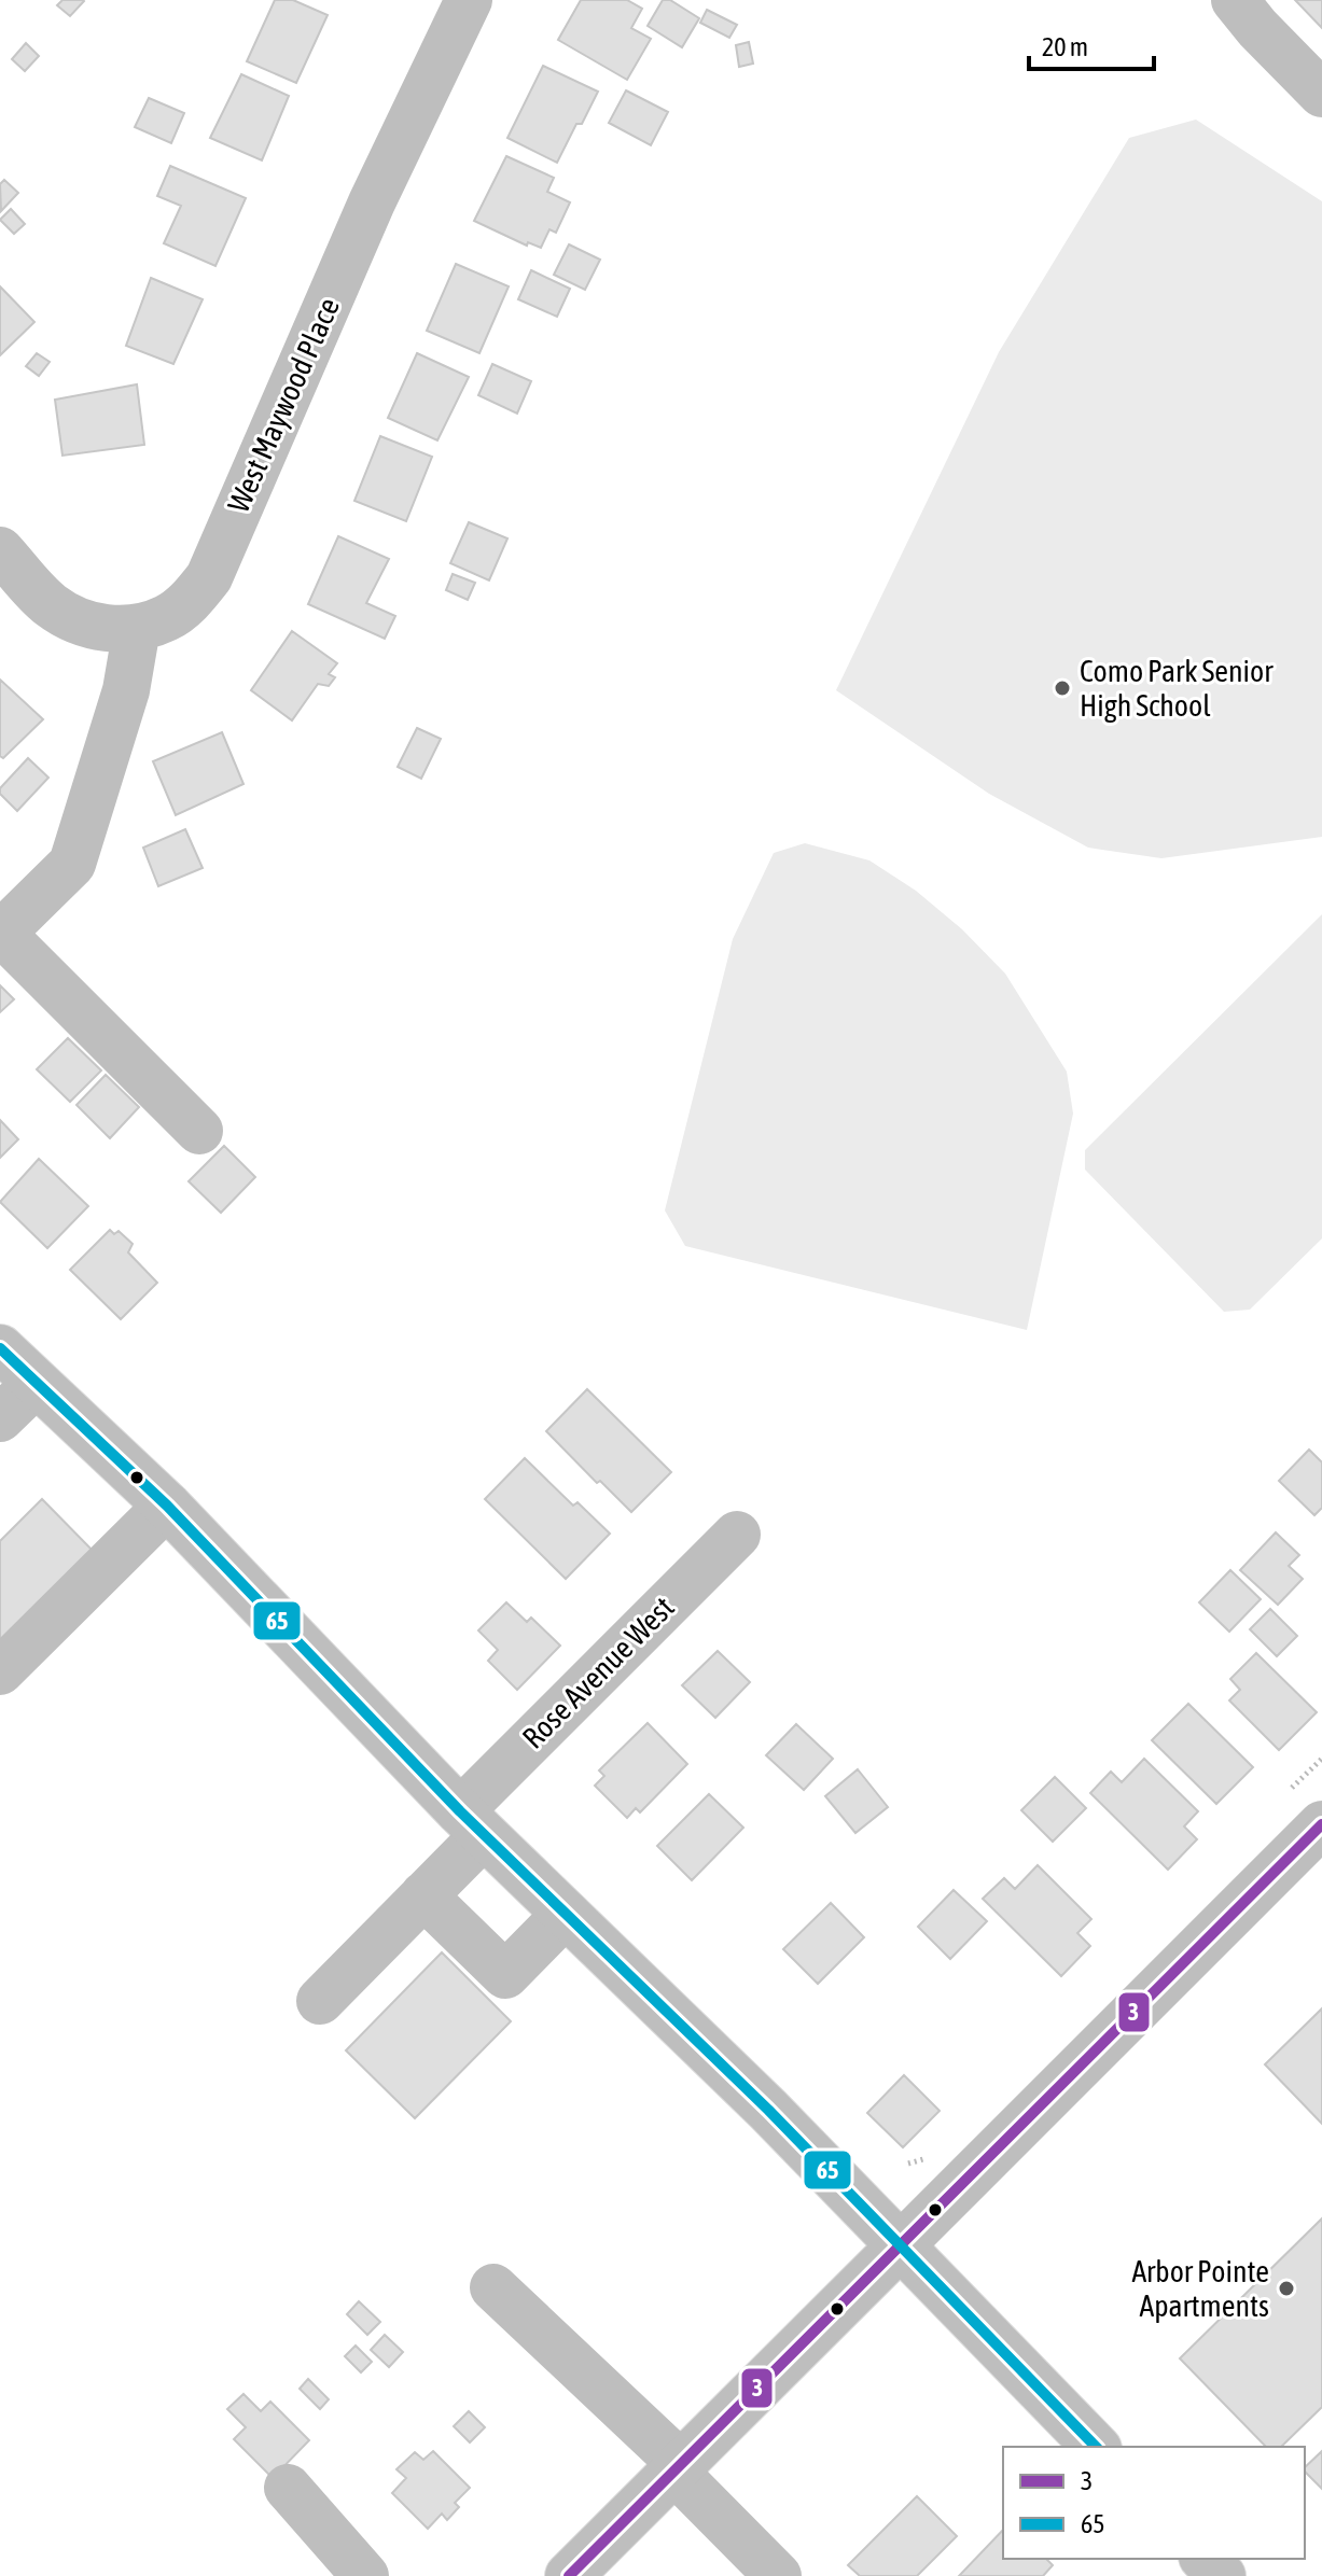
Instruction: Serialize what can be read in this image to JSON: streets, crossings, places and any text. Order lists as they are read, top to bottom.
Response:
{
  "streets": {
    "street": ["West Maywood Place", "Rose Avenue West"]
  },
  "places": ["Como Park Senior High School", "Arbor Pointe Apartments"],
  "lines": ["transit line 65", "transit line 3"],
  "legend": ["3", "65"],
  "scale_bar": "20 m"
}
